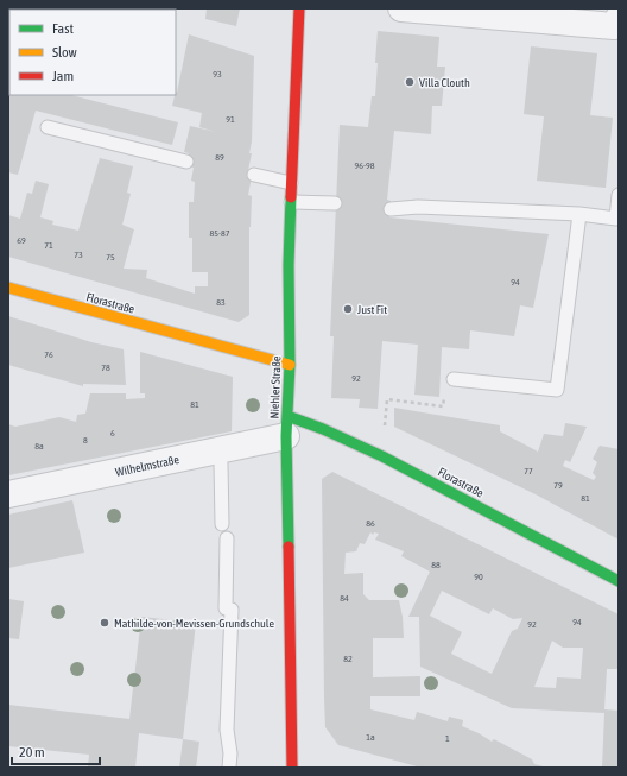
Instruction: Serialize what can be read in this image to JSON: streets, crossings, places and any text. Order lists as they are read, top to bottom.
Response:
{
  "streets": {
    "street": ["Florastraße", "Niehler Straße", "Wilhelmstraße"]
  },
  "crossings": [
    ["Florastraße", "Niehler Straße"],
    ["Florastraße", "Wilhelmstraße"],
    ["Niehler Straße", "Wilhelmstraße"]
  ],
  "places": ["Villa Clouth", "Just Fit", "Mathilde-von-Mevissen-Grundschule"],
  "house_numbers": [
    "93",
    "91",
    "89",
    "96-98",
    "85-87",
    "69",
    "71",
    "73",
    "75",
    "94",
    "83",
    "76",
    "78",
    "92",
    "81",
    "6",
    "8",
    "8a",
    "77",
    "79",
    "81",
    "86",
    "88",
    "90",
    "84",
    "94",
    "92",
    "82",
    "1a",
    "1"
  ],
  "legend": ["Fast", "Slow", "Jam"],
  "scale_bar": "20 m"
}
